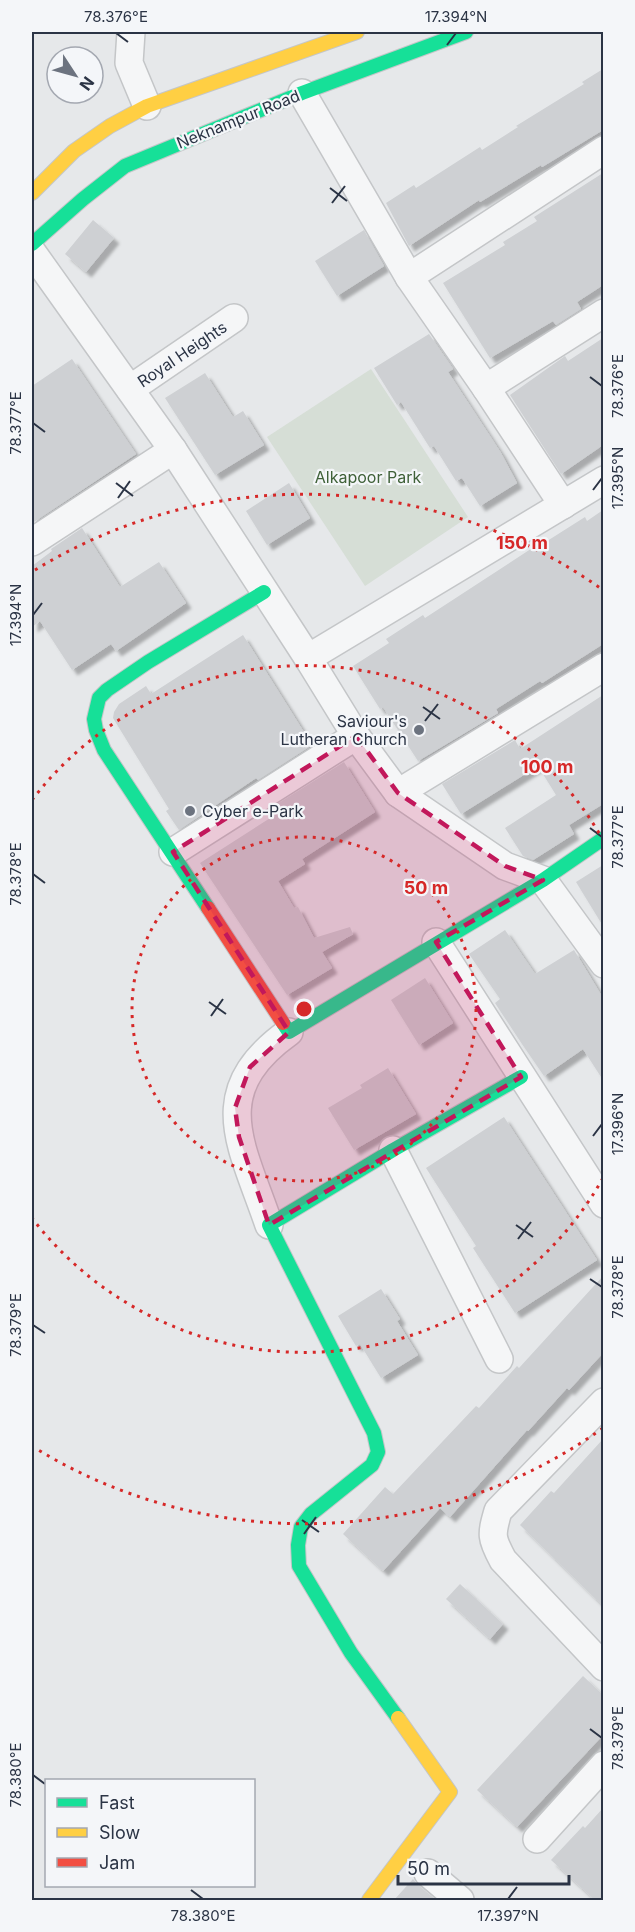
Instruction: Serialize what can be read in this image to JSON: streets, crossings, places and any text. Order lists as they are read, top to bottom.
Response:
{
  "streets": {
    "street": ["Neknampur Road", "Royal Heights"]
  },
  "parks": ["Alkapoor Park"],
  "places": ["Saviour's Lutheran Church", "Cyber e-Park"],
  "legend": ["Fast", "Slow", "Jam"],
  "scale_bar": "50 m",
  "north": "bottom right",
  "coordinates": [
    "78.376°E",
    "17.394°N",
    "78.377°E",
    "17.395°N",
    "78.378°E",
    "17.396°N",
    "78.379°E",
    "78.380°E",
    "17.397°N"
  ],
  "rings": ["150 m", "100 m", "50 m"]
}
